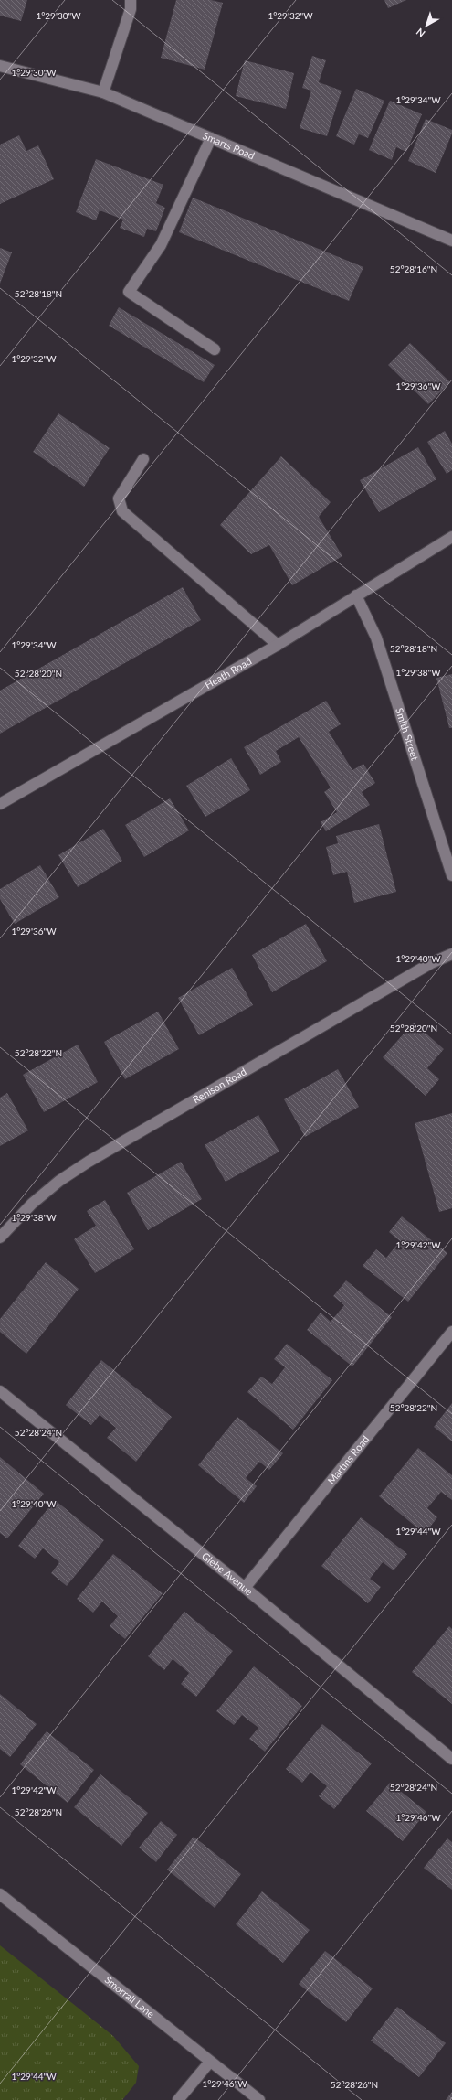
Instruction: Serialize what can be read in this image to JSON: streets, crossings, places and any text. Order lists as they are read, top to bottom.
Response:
{
  "streets": {
    "street": [
      "Smarts Road",
      "Heath Road",
      "Smith Street",
      "Renison Road",
      "Martins Road",
      "Glebe Avenue",
      "Smorrall Lane"
    ]
  },
  "crossings": [
    ["Heath Road", "Smith Street"],
    ["Martins Road", "Glebe Avenue"]
  ],
  "north": "bottom left",
  "coordinates": [
    "1°29'30\"W",
    "1°29'32\"W",
    "1°29'34\"W",
    "52°28'16\"N",
    "52°28'18\"N",
    "1°29'36\"W",
    "1°29'38\"W",
    "52°28'20\"N",
    "1°29'40\"W",
    "52°28'22\"N",
    "1°29'42\"W",
    "52°28'24\"N",
    "1°29'44\"W",
    "52°28'26\"N",
    "1°29'46\"W"
  ]
}
